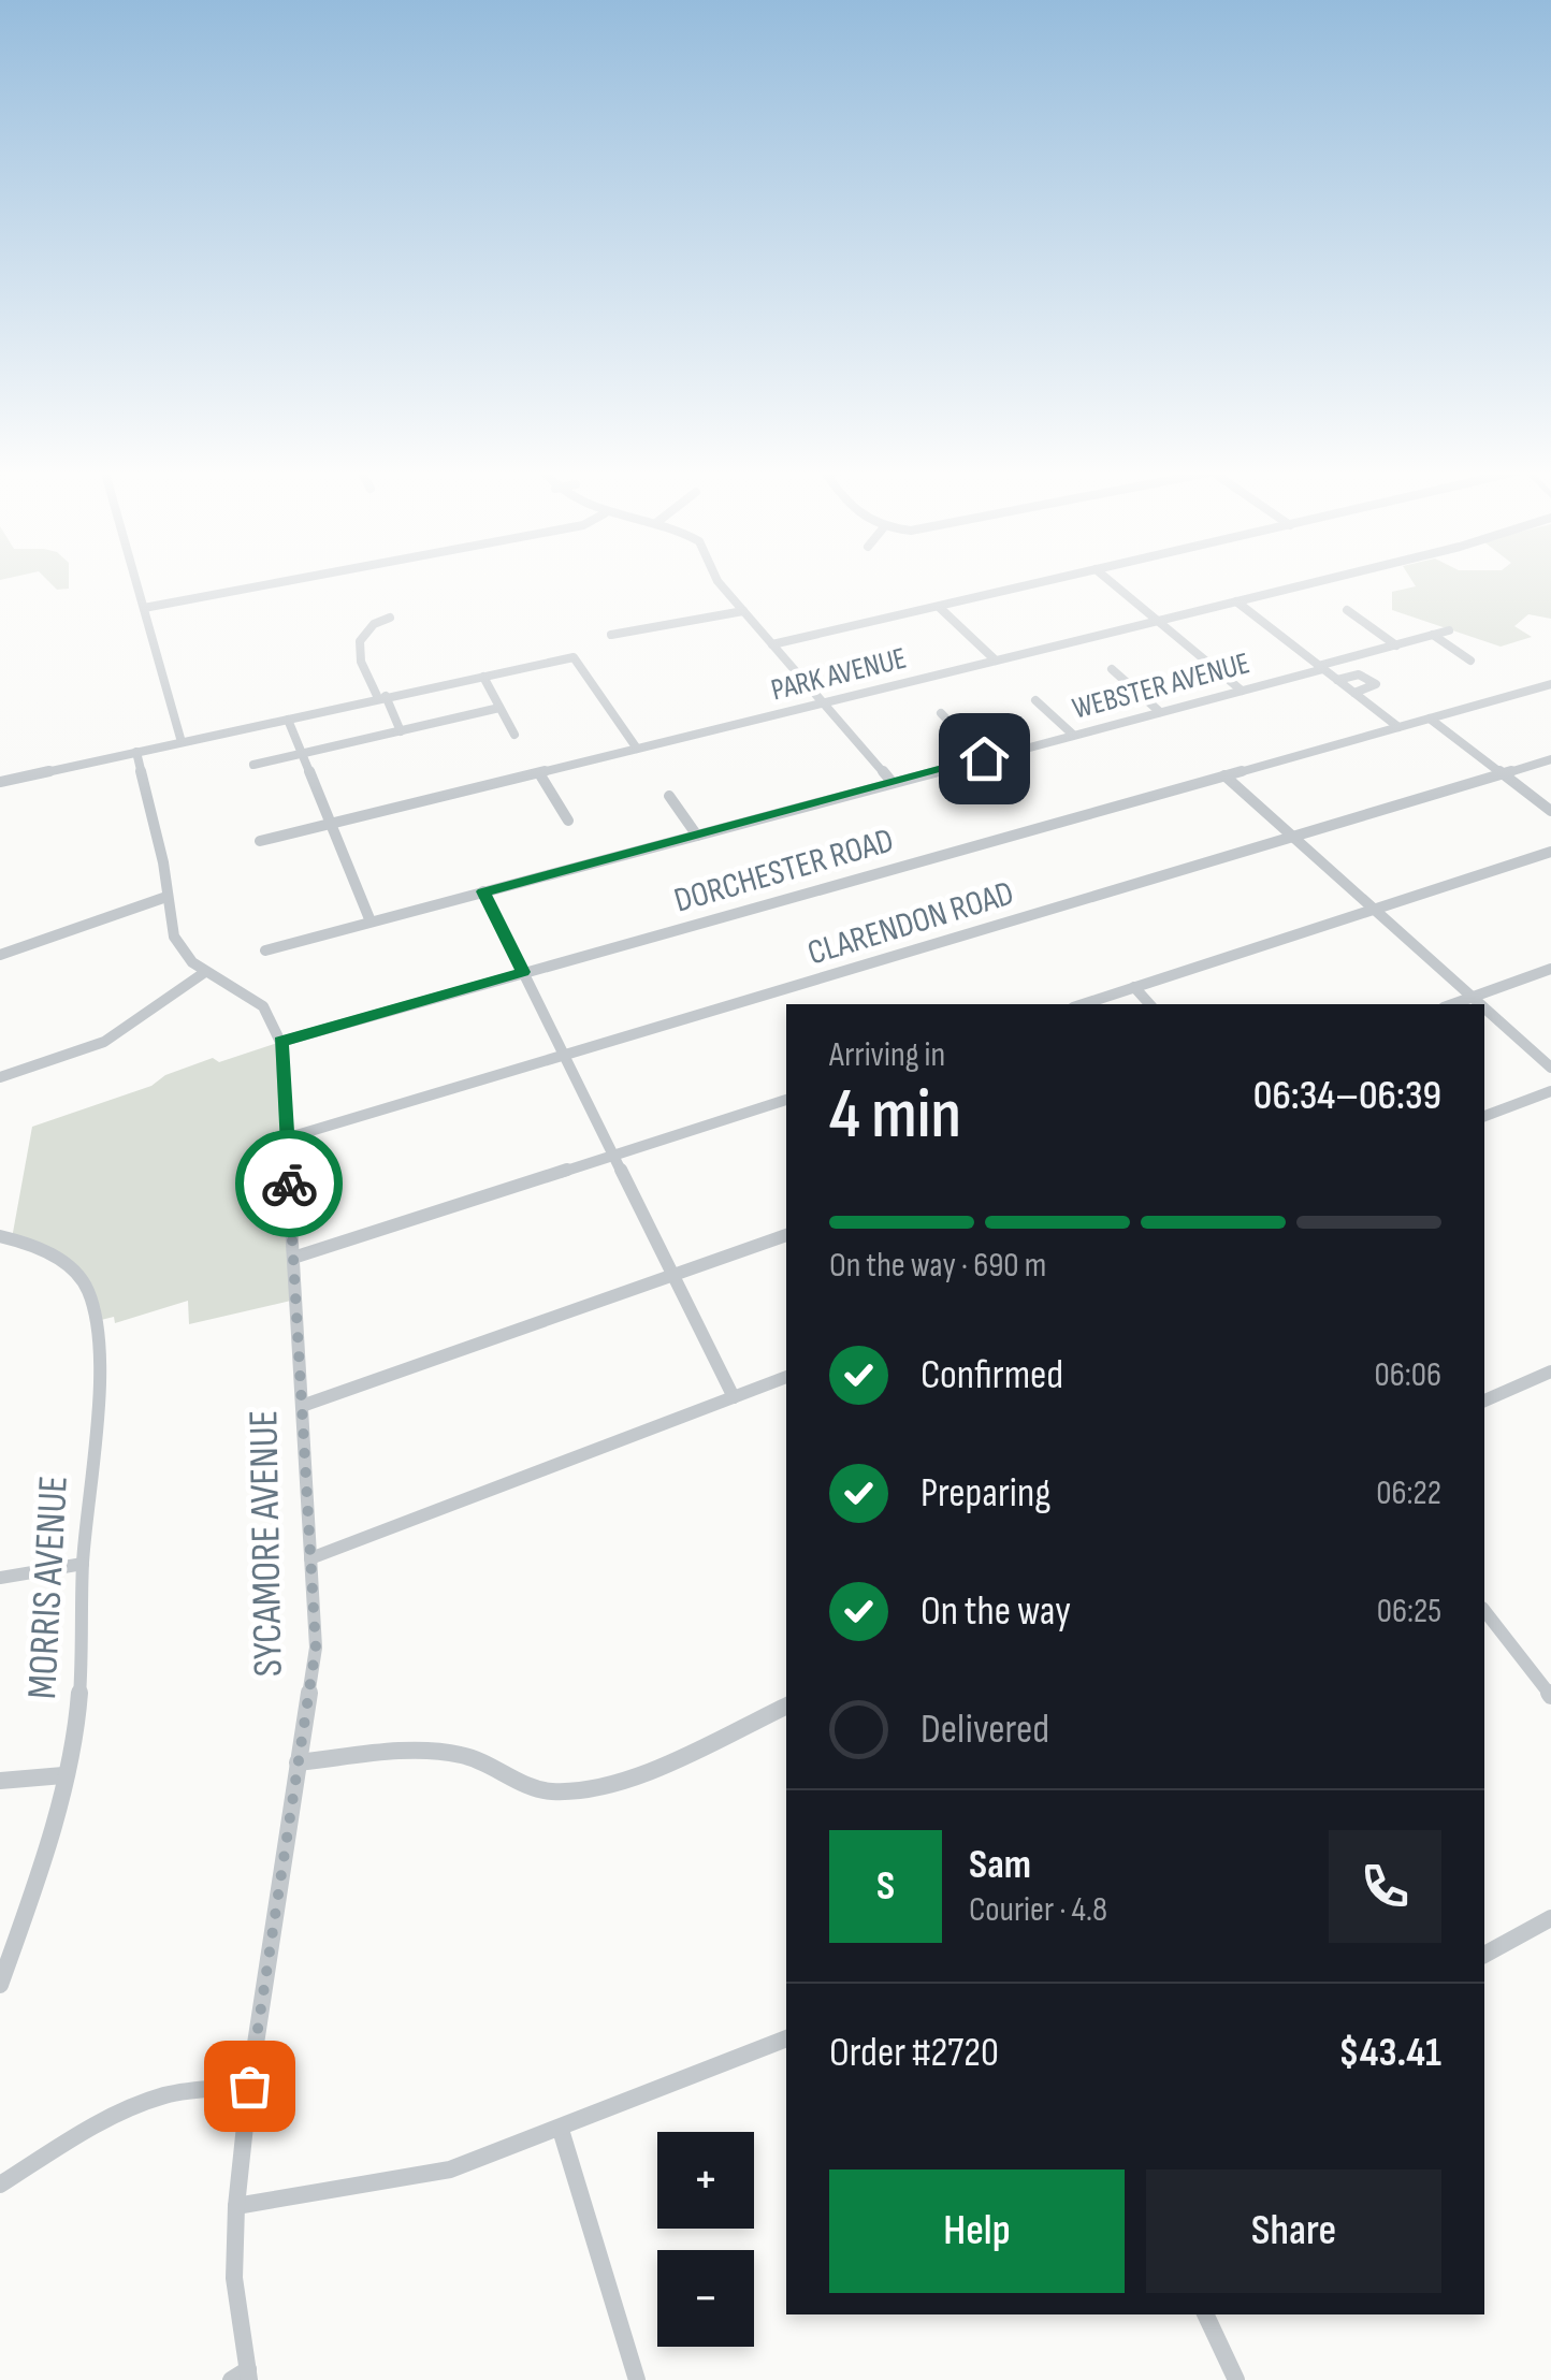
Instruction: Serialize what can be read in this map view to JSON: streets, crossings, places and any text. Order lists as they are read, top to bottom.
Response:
{
  "streets": {
    "street": [
      "PARK AVENUE",
      "WEBSTER AVENUE",
      "DORCHESTER ROAD",
      "CLARENDON ROAD",
      "SYCAMORE AVENUE",
      "MORRIS AVENUE"
    ]
  },
  "crossings": [
    ["DORCHESTER ROAD", "SYCAMORE AVENUE"],
    ["CLARENDON ROAD", "SYCAMORE AVENUE"]
  ],
  "page": {
    "heading": ["4 min", "Arriving in", "06:34–06:39"],
    "panel": [
      "Sam",
      "Courier · 4.8",
      "Order #2720",
      "$43.41"
    ],
    "bar": "On the way · 690 m",
    "list": [
      ["Confirmed", "06:06"],
      ["Preparing", "06:22"],
      ["On the way", "06:25"],
      "Delivered"
    ],
    "round": "S",
    "map_buttons": ["+", "−"],
    "buttons": ["Help", "Share"]
  }
}
